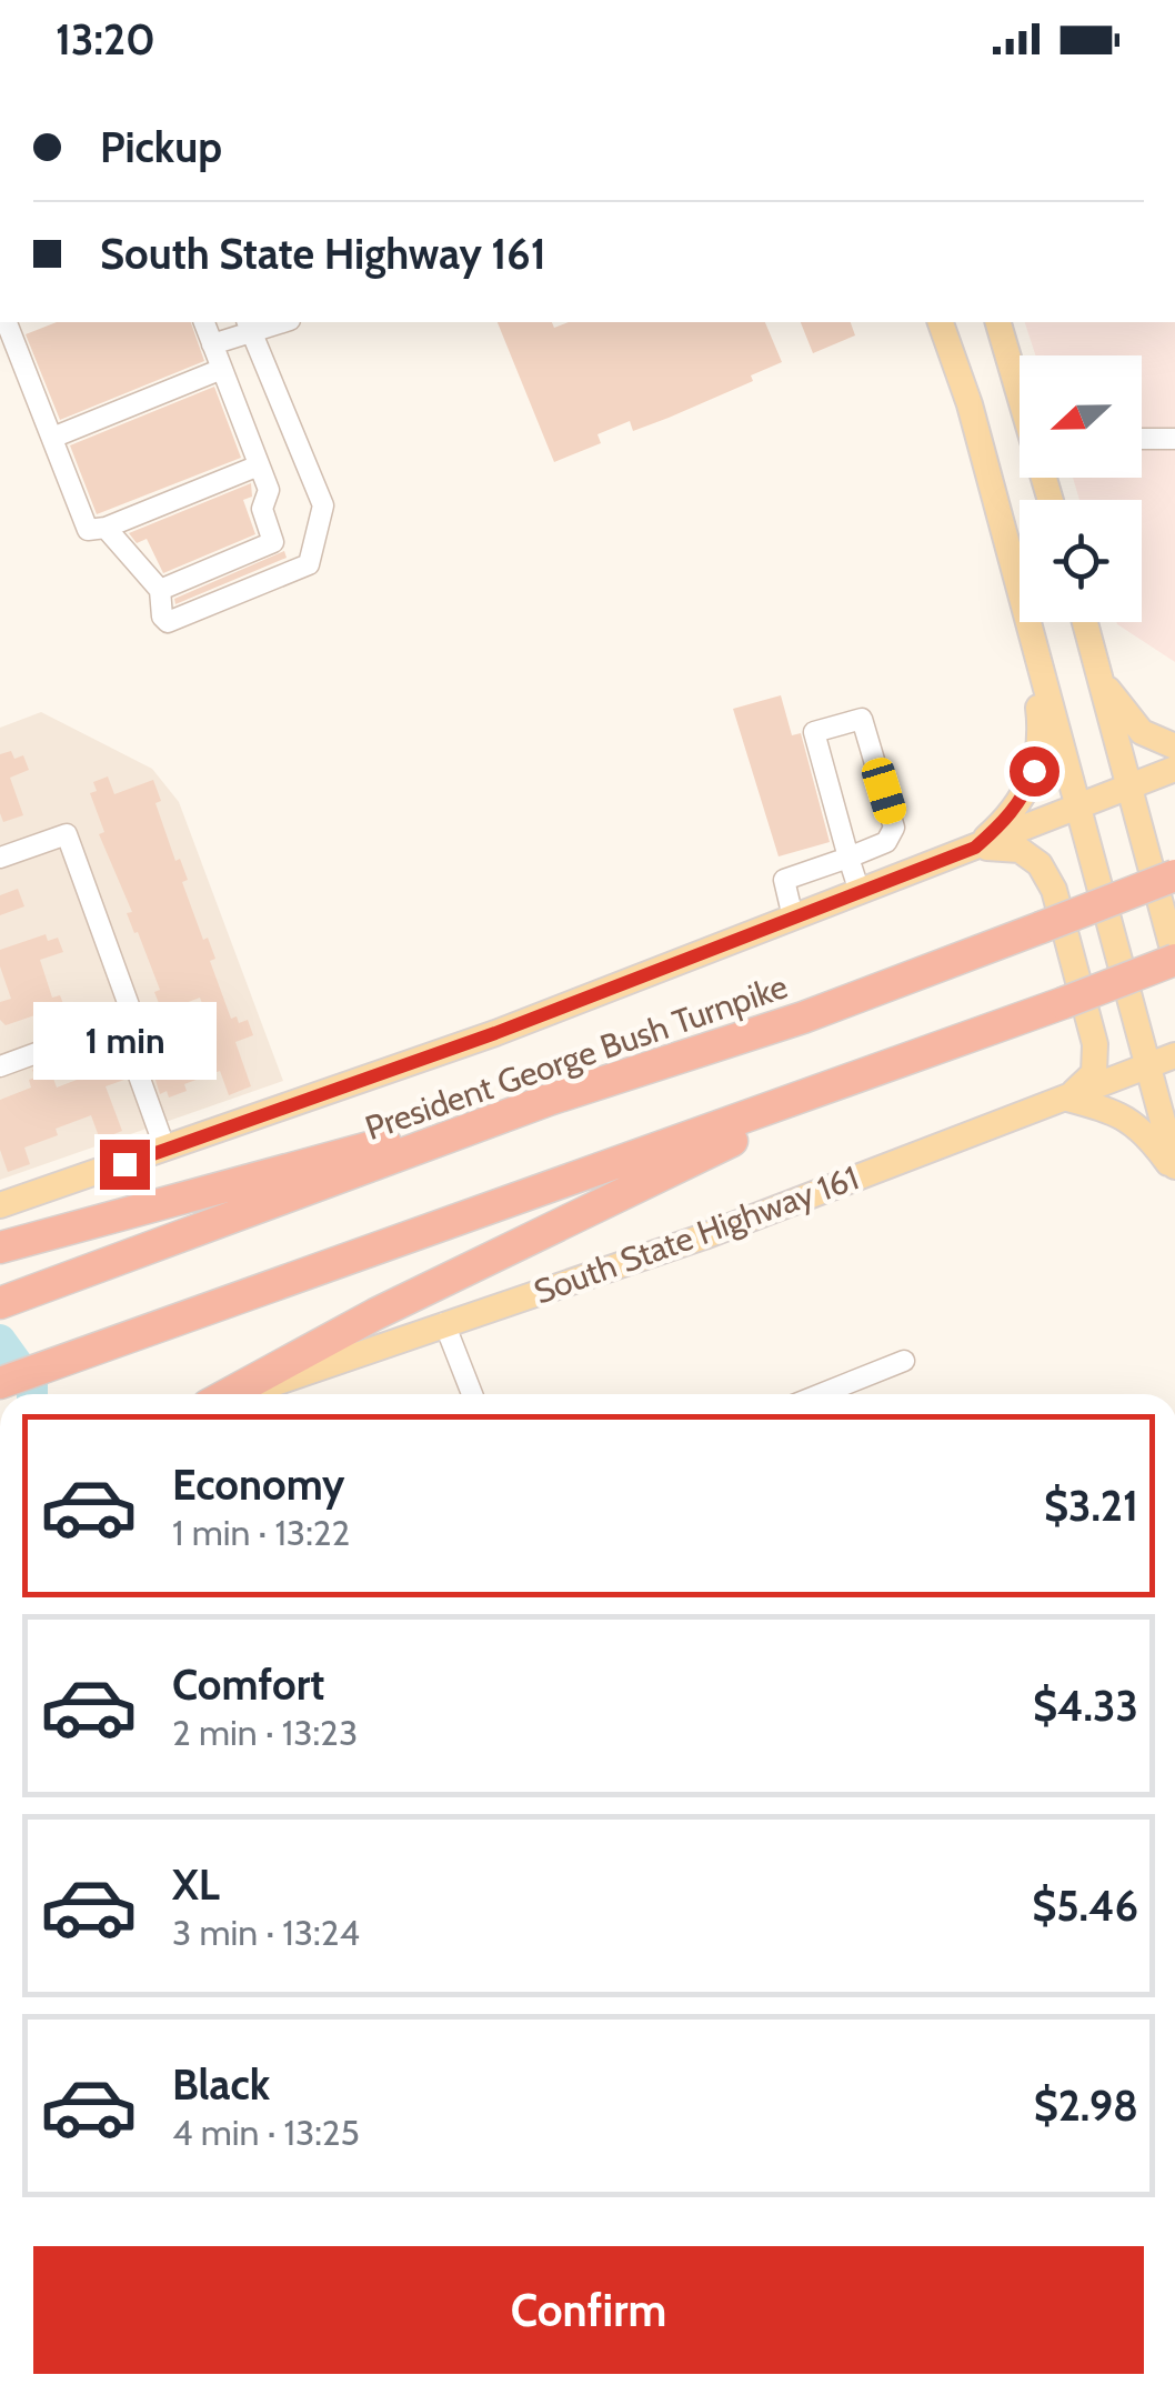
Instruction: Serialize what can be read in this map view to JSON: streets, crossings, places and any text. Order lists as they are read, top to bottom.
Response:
{
  "streets": {
    "highway": ["President George Bush Turnpike"],
    "main road": ["South State Highway 161"]
  },
  "north": "left",
  "page": {
    "status": "13:20",
    "banner": ["Pickup", "South State Highway 161"],
    "bubble": "1 min",
    "list": [
      {
        "name": "Economy",
        "note": "1 min · 13:22",
        "value": "$3.21"
      },
      {
        "name": "Comfort",
        "note": "2 min · 13:23",
        "value": "$4.33"
      },
      {
        "name": "XL",
        "note": "3 min · 13:24",
        "value": "$5.46"
      },
      {
        "name": "Black",
        "note": "4 min · 13:25",
        "value": "$2.98"
      }
    ],
    "buttons": "Confirm"
  }
}
